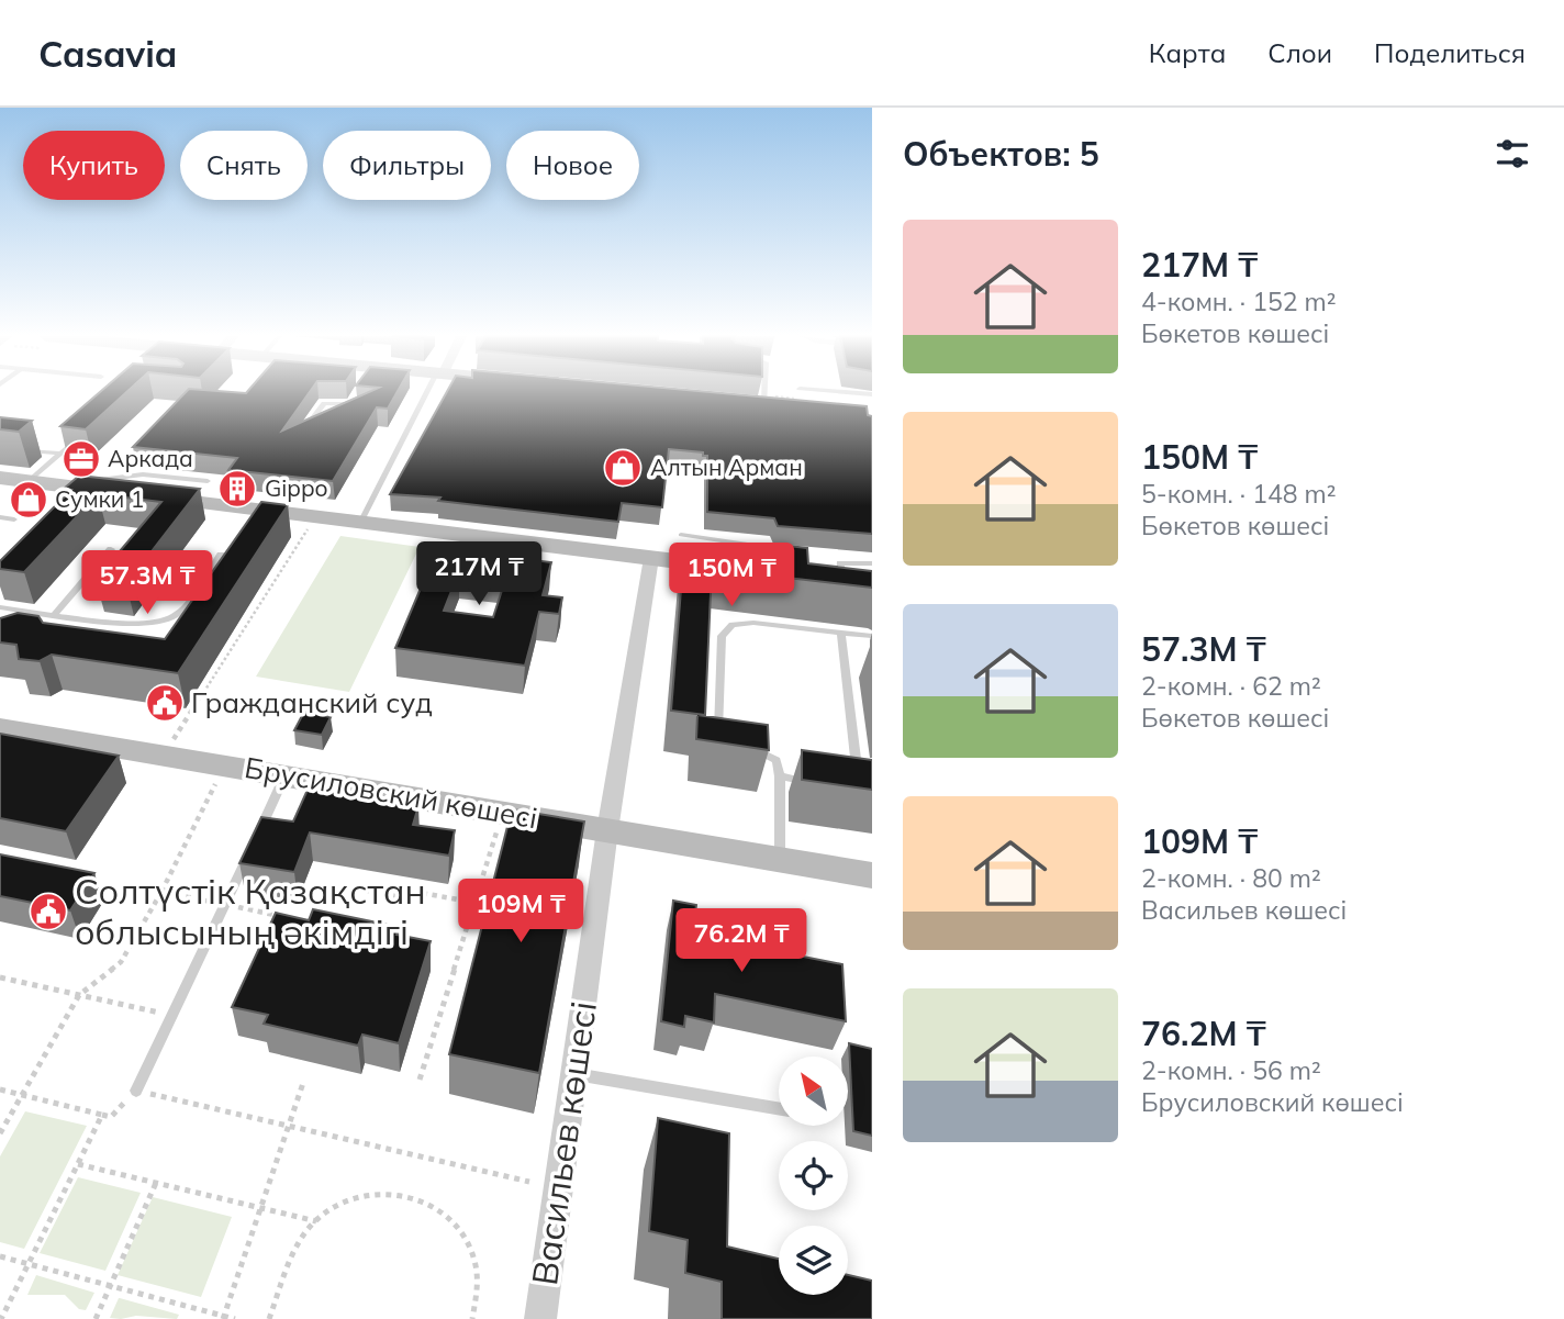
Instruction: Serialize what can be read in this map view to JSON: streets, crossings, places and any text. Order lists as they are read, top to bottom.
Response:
{
  "streets": {
    "main road": ["Брусиловский көшесі"],
    "street": ["Васильев көшесі"]
  },
  "crossings": [
    ["Брусиловский көшесі", "Васильев көшесі"]
  ],
  "places": {
    "office": ["Аркада"],
    "shop": ["Алтын Арман", "Сумки 1"],
    "building": ["Gippo"],
    "public building": ["Гражданский суд", "Солтүстік Қазақстан облысының әкімдігі"]
  },
  "north": "top left",
  "page": {
    "header": "Casavia",
    "nav": ["Карта", "Слои", "Поделиться"],
    "heading": "Объектов: 5",
    "chip": [
      "Купить",
      "Снять",
      "Фильтры",
      "Новое"
    ],
    "list": [
      {
        "name": "217M ₸",
        "note": "4-комн. · 152 m² · Бөкетов көшесі"
      },
      {
        "name": "150M ₸",
        "note": "5-комн. · 148 m² · Бөкетов көшесі"
      },
      {
        "name": "57.3M ₸",
        "note": "2-комн. · 62 m² · Бөкетов көшесі"
      },
      {
        "name": "109M ₸",
        "note": "2-комн. · 80 m² · Васильев көшесі"
      },
      {
        "name": "76.2M ₸",
        "note": "2-комн. · 56 m² · Брусиловский көшесі"
      }
    ],
    "price": [
      "217M ₸",
      "150M ₸",
      "57.3M ₸",
      "109M ₸",
      "76.2M ₸"
    ]
  }
}
